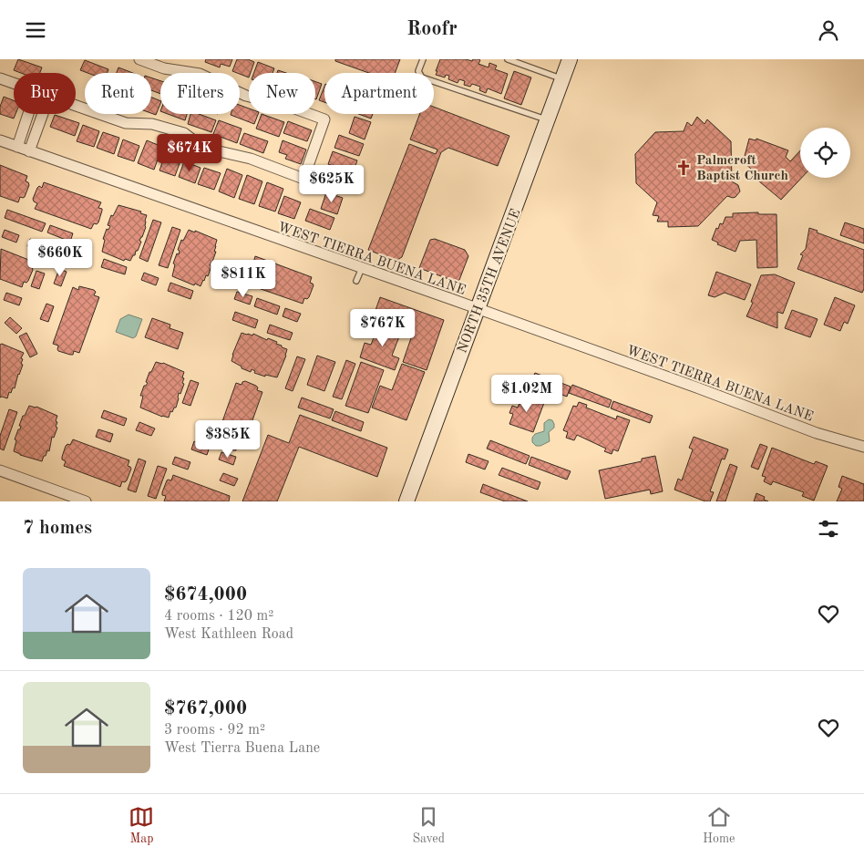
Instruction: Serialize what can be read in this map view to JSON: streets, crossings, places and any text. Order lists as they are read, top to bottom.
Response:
{
  "streets": {
    "main road": ["NORTH 35TH AVENUE"],
    "street": ["WEST TIERRA BUENA LANE"]
  },
  "crossings": [
    ["WEST TIERRA BUENA LANE", "NORTH 35TH AVENUE"]
  ],
  "places": {
    "church": ["Palmcroft Baptist Church"]
  },
  "page": {
    "header": "Roofr",
    "chip": [
      "Buy",
      "Rent",
      "Filters",
      "New",
      "Apartment"
    ],
    "price": [
      "$674K",
      "$625K",
      "$660K",
      "$811K",
      "$767K",
      "$1.02M",
      "$385K"
    ],
    "heading": "7 homes",
    "list": [
      {
        "name": "$674,000",
        "note": "4 rooms · 120 m² · West Kathleen Road"
      },
      {
        "name": "$767,000",
        "note": "3 rooms · 92 m² · West Tierra Buena Lane"
      }
    ],
    "tabs": ["Map", "Saved", "Home"]
  }
}
